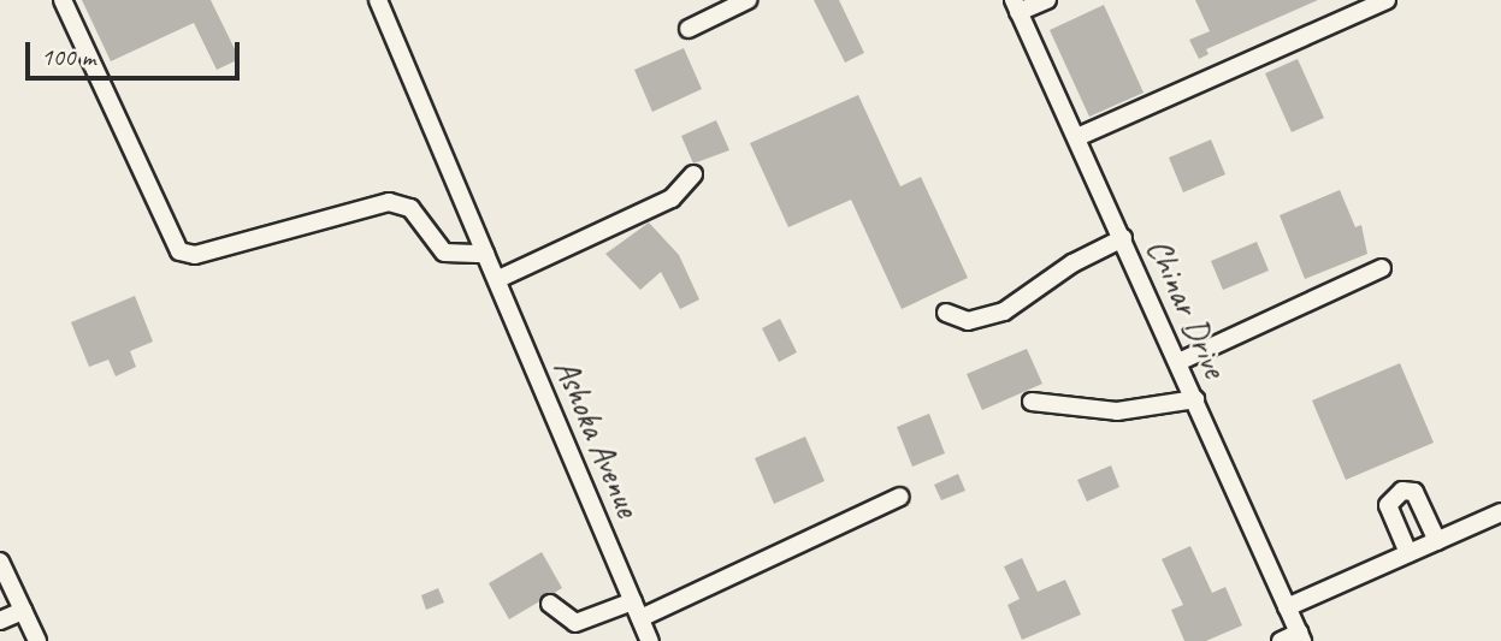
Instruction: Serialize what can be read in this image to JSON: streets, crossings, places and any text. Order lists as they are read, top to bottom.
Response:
{
  "streets": {
    "street": ["Chinar Drive", "Ashoka Avenue"]
  },
  "scale_bar": "100 m"
}
